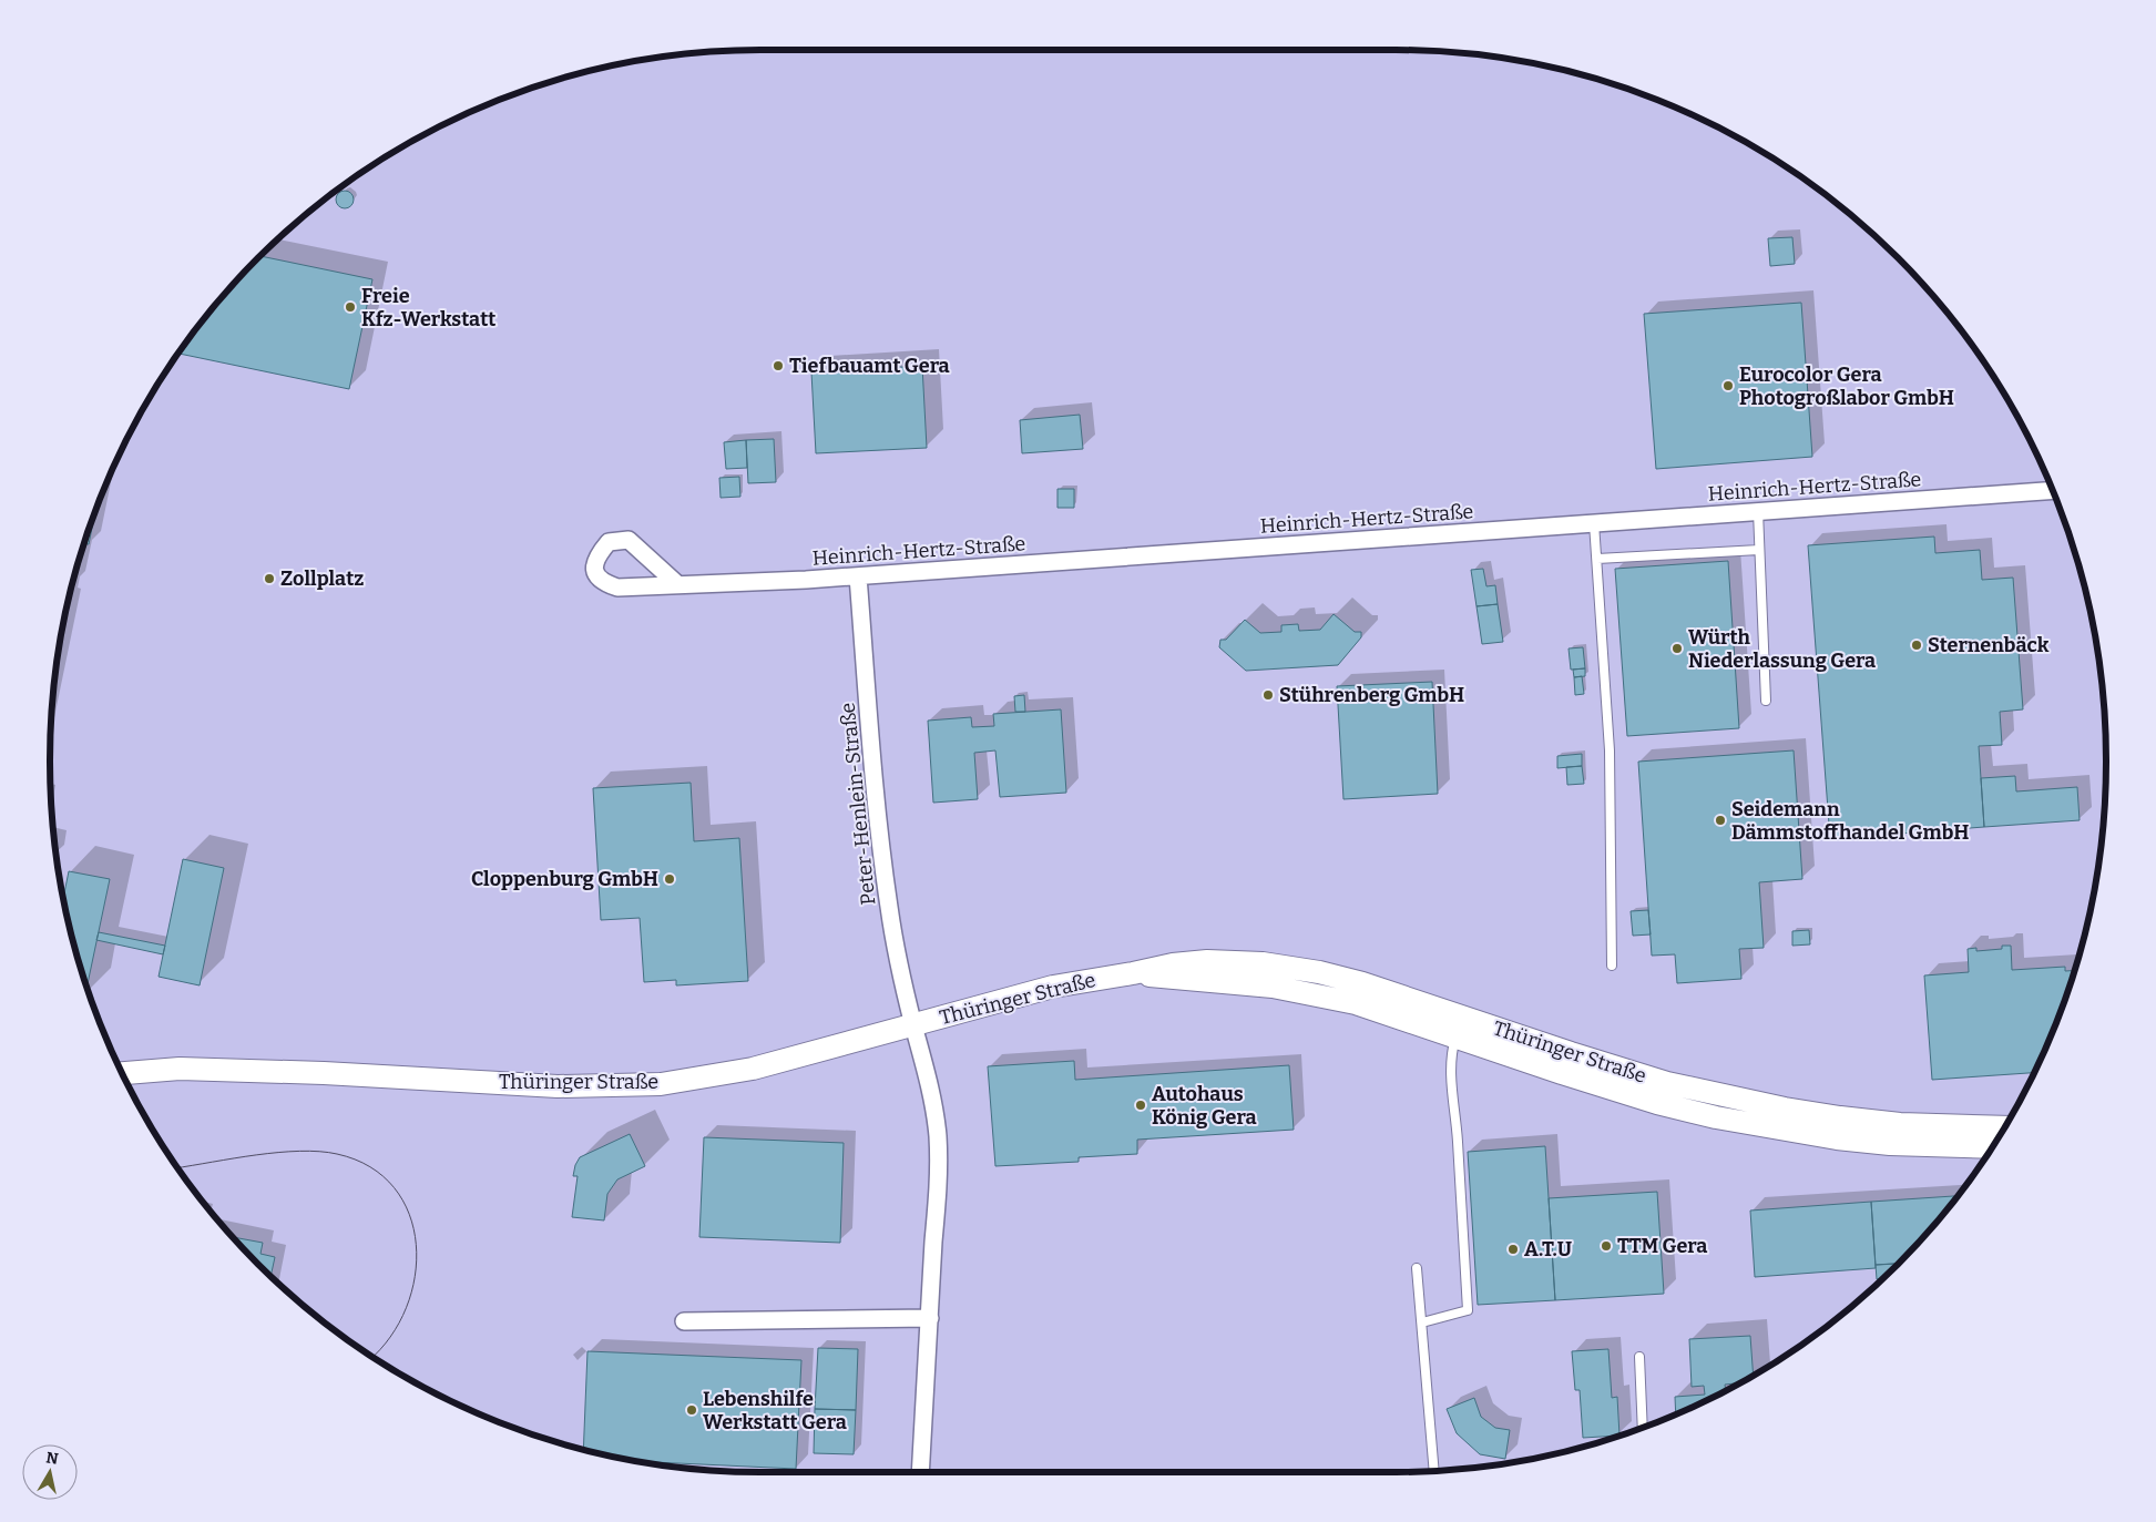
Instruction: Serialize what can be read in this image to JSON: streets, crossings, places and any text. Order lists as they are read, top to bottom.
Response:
{
  "streets": {
    "main road": ["Thüringer Straße"],
    "street": ["Heinrich-Hertz-Straße", "Peter-Henlein-Straße"]
  },
  "crossings": [
    ["Heinrich-Hertz-Straße", "Peter-Henlein-Straße"],
    ["Peter-Henlein-Straße", "Thüringer Straße"]
  ],
  "places": [
    "Freie Kfz-Werkstatt",
    "Tiefbauamt Gera",
    "Eurocolor Gera Photogroßlabor GmbH",
    "Zollplatz",
    "Sternenbäck",
    "Würth Niederlassung Gera",
    "Stührenberg GmbH",
    "Seidemann Dämmstoffhandel GmbH",
    "Cloppenburg GmbH",
    "Autohaus König Gera",
    "TTM Gera",
    "A.T.U",
    "Lebenshilfe Werkstatt Gera"
  ],
  "north": "top"
}
